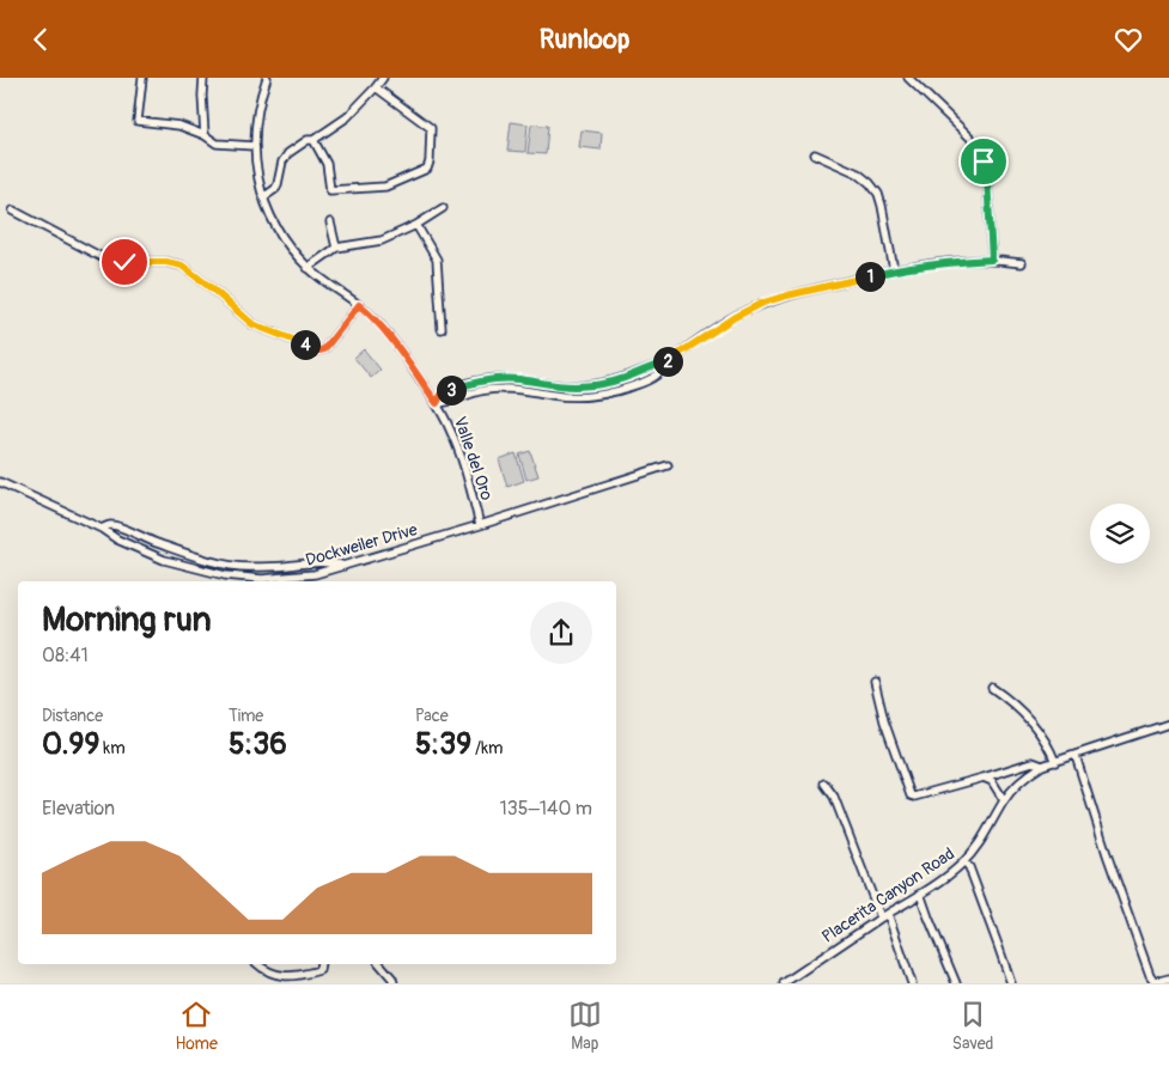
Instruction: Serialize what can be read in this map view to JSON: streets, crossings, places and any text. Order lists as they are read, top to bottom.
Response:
{
  "streets": {
    "street": ["Valle del Oro", "Dockweiler Drive", "Placerita Canyon Road"]
  },
  "crossings": [
    ["Valle del Oro", "Dockweiler Drive"]
  ],
  "page": {
    "header": "Runloop",
    "pins": [
      "1",
      "4",
      "2",
      "3"
    ],
    "heading": ["Morning run", "08:41"],
    "stats": [
      ["Distance", "0.99 km"],
      ["Time", "5:36"],
      ["Pace", "5:39 /km"]
    ],
    "chart": ["Elevation", "135–140 m"],
    "tabs": ["Home", "Map", "Saved"]
  }
}
